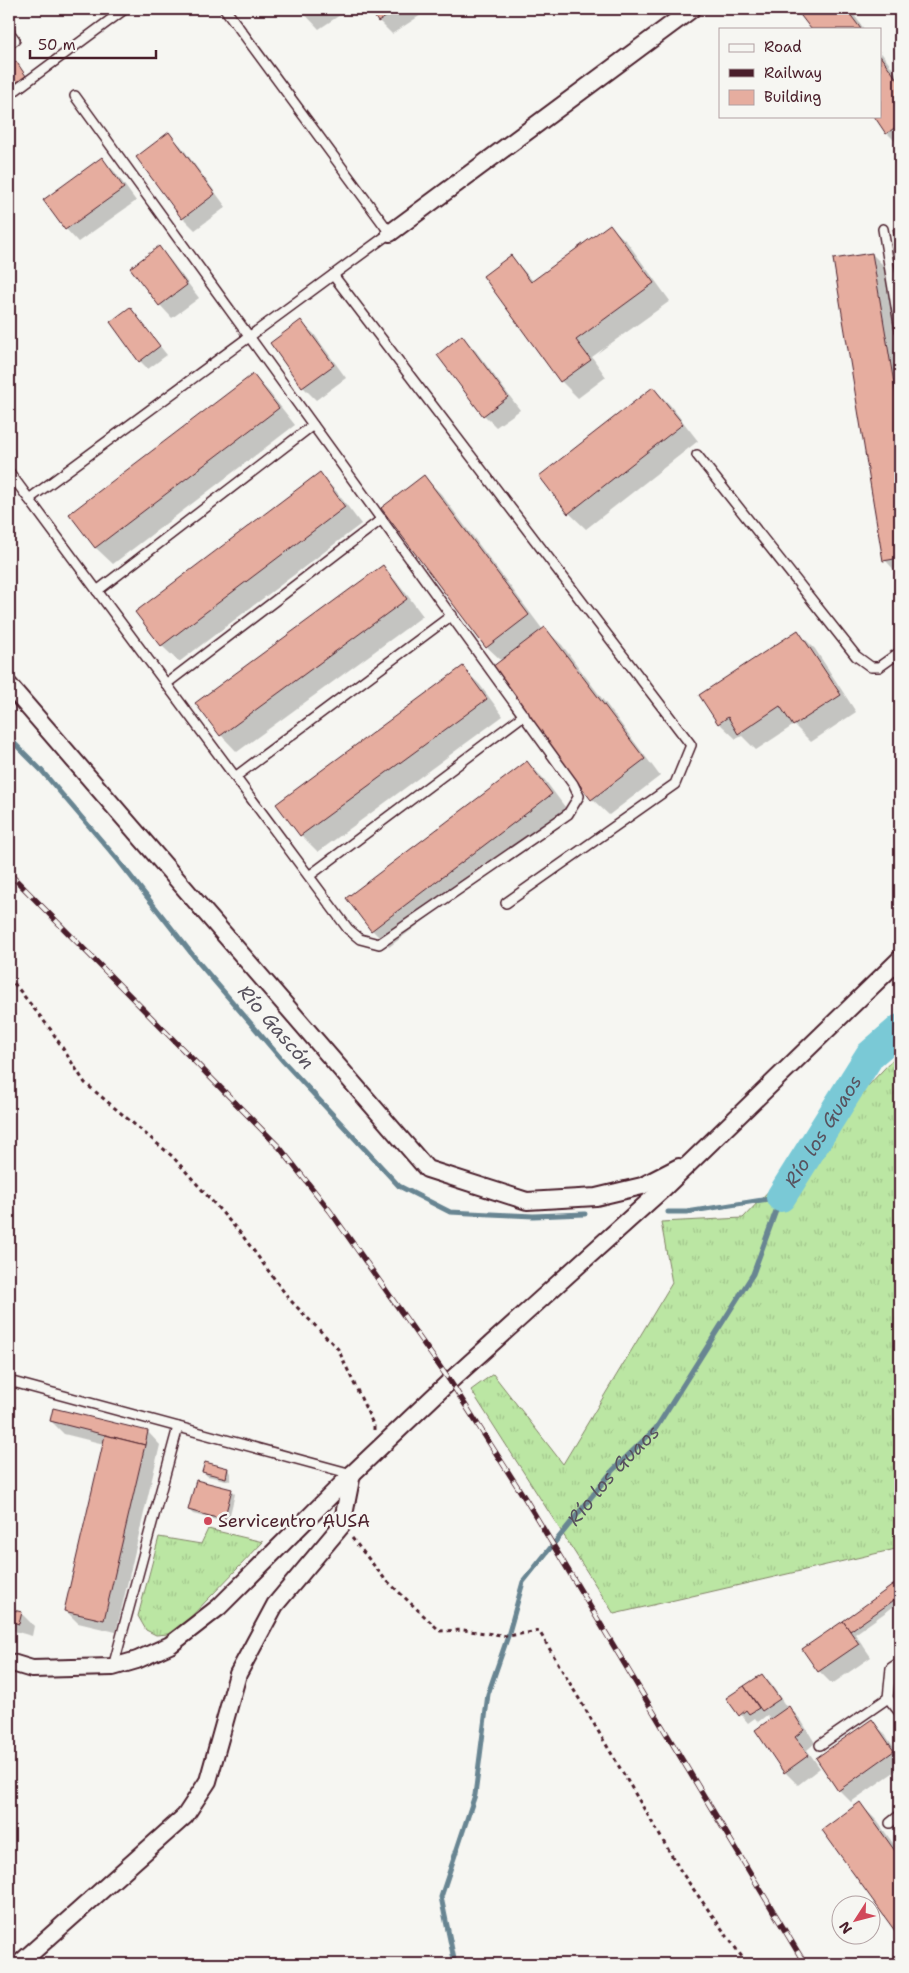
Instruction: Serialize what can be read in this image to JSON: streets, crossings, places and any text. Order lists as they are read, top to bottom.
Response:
{
  "water": ["Río Gascón", "Río los Guaos"],
  "places": ["Servicentro AUSA"],
  "legend": ["Road", "Railway", "Building"],
  "scale_bar": "50 m",
  "north": "bottom left"
}
